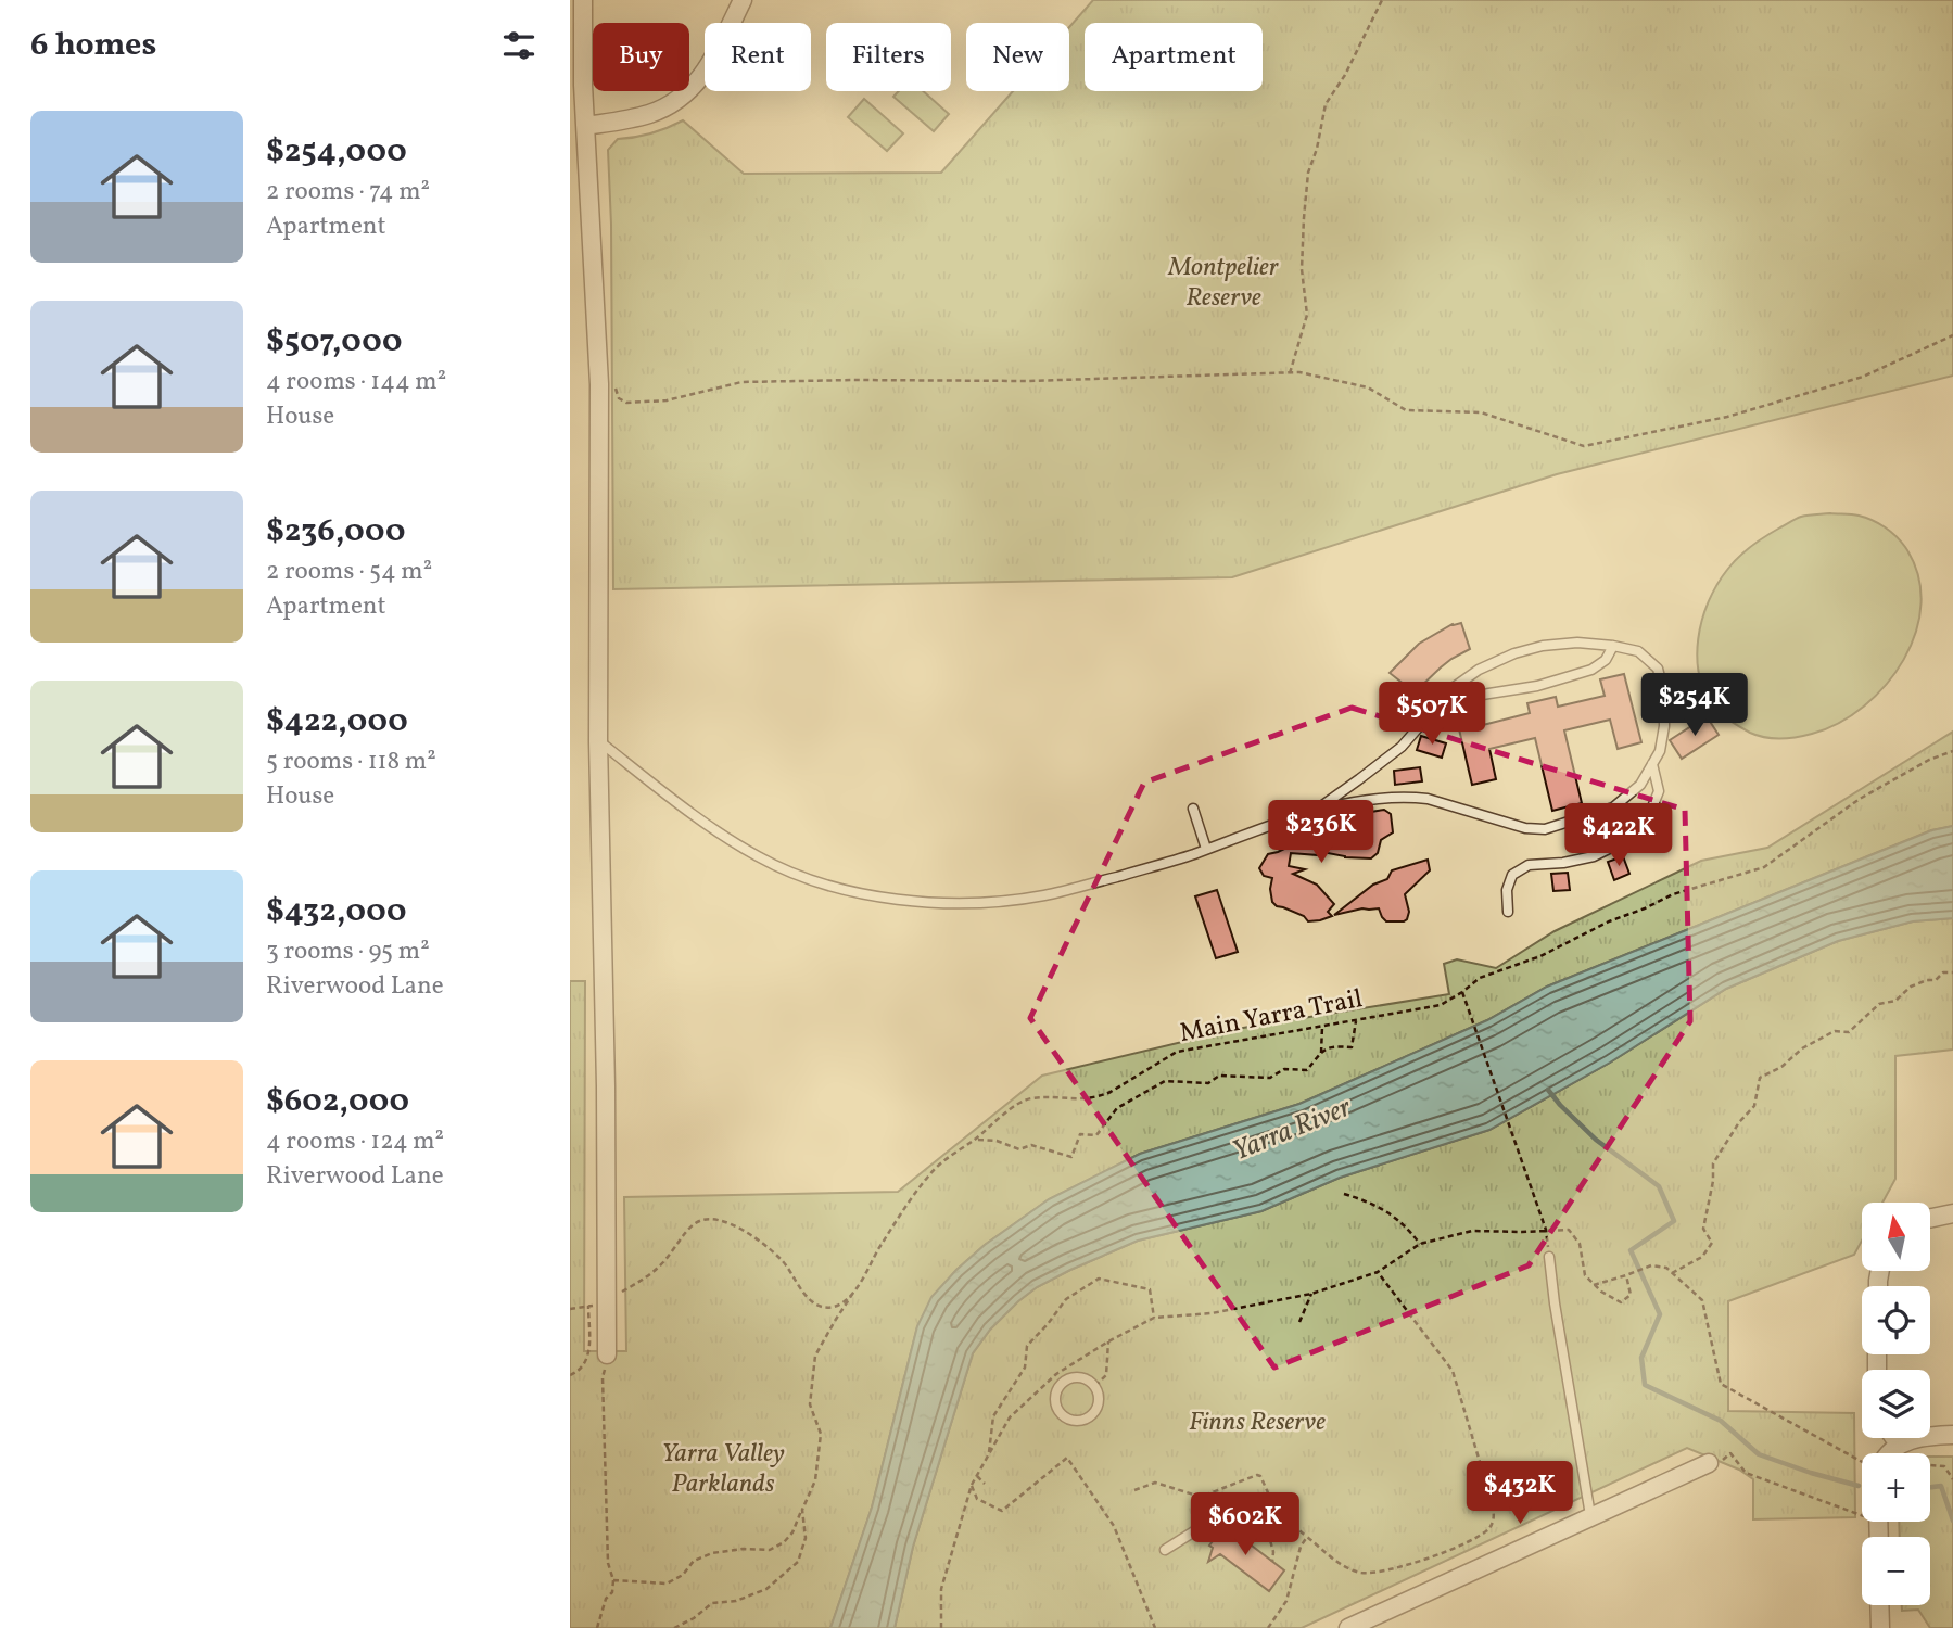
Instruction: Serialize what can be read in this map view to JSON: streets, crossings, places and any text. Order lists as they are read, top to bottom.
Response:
{
  "streets": {
    "path": ["Main Yarra Trail"]
  },
  "water": ["Yarra River"],
  "parks": ["Montpelier Reserve", "Finns Reserve", "Yarra Valley Parklands"],
  "north": "top",
  "page": {
    "heading": "6 homes",
    "chip": [
      "Buy",
      "Rent",
      "Filters",
      "New",
      "Apartment"
    ],
    "list": [
      {
        "name": "$254,000",
        "note": "2 rooms · 74 m² · Apartment"
      },
      {
        "name": "$507,000",
        "note": "4 rooms · 144 m² · House"
      },
      {
        "name": "$236,000",
        "note": "2 rooms · 54 m² · Apartment"
      },
      {
        "name": "$422,000",
        "note": "5 rooms · 118 m² · House"
      },
      {
        "name": "$432,000",
        "note": "3 rooms · 95 m² · Riverwood Lane"
      },
      {
        "name": "$602,000",
        "note": "4 rooms · 124 m² · Riverwood Lane"
      }
    ],
    "price": [
      "$254K",
      "$507K",
      "$236K",
      "$422K",
      "$432K",
      "$602K"
    ],
    "map_buttons": ["+", "−"]
  }
}
